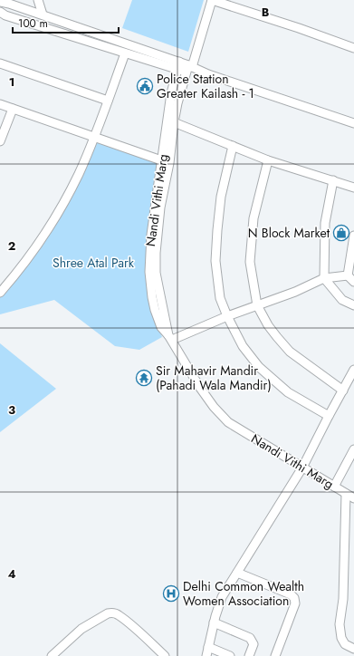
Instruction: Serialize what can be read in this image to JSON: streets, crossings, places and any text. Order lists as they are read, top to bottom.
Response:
{
  "streets": {
    "street": ["Nandi Vithi Marg"]
  },
  "parks": ["Shree Atal Park"],
  "places": {
    "public building": ["Police Station Greater Kailash - 1"],
    "shop": ["N Block Market"],
    "temple": ["Sir Mahavir Mandir (Pahadi Wala Mandir)"],
    "hospital": ["Delhi Common Wealth Women Association"]
  },
  "scale_bar": "100 m",
  "grid": {
    "columns": ["B"],
    "rows": [
      "1",
      "2",
      "3",
      "4"
    ]
  }
}
